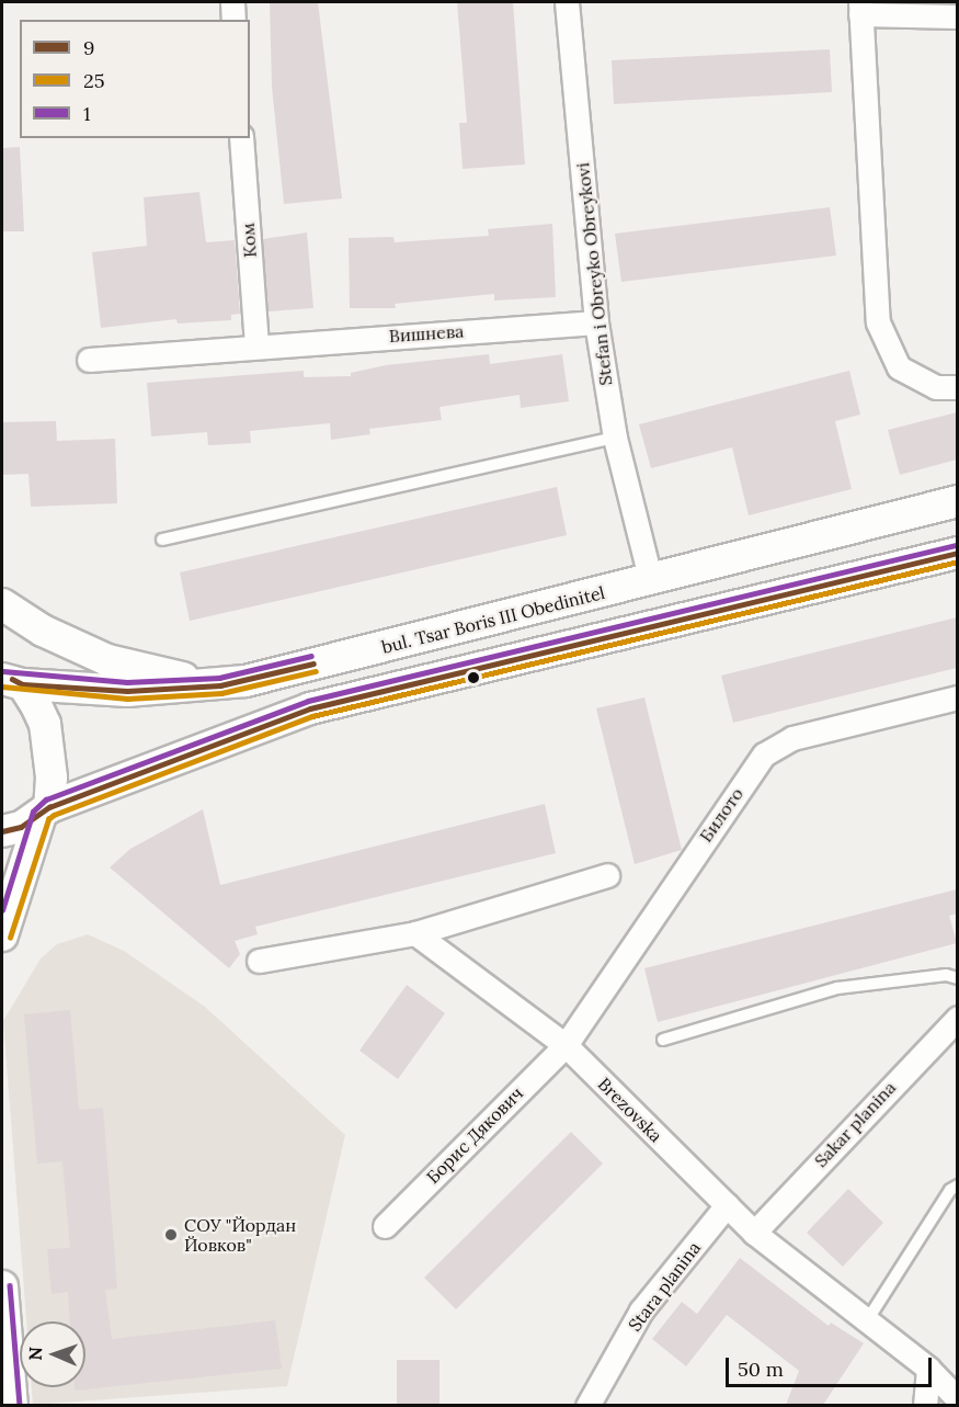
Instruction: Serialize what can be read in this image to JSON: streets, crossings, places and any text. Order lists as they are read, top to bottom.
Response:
{
  "streets": {
    "main road": ["bul. Tsar Boris III Obedinitel"],
    "street": [
      "Ком",
      "Stefan i Obreyko Obreykovi",
      "Вишнева",
      "Билото",
      "Brezovska",
      "Sakar planina",
      "Борис Дякович",
      "Stara planina"
    ]
  },
  "crossings": [
    ["Ком", "Вишнева"],
    ["Stefan i Obreyko Obreykovi", "Вишнева"],
    ["Stefan i Obreyko Obreykovi", "bul. Tsar Boris III Obedinitel"],
    ["Билото", "Brezovska"],
    ["Билото", "Борис Дякович"],
    ["Brezovska", "Sakar planina"],
    ["Brezovska", "Борис Дякович"],
    ["Brezovska", "Stara planina"]
  ],
  "places": ["СОУ \"Йордан Йовков\""],
  "lines": ["transit line 1", "transit line 9", "transit line 25"],
  "legend": ["9", "25", "1"],
  "scale_bar": "50 m",
  "north": "left"
}
